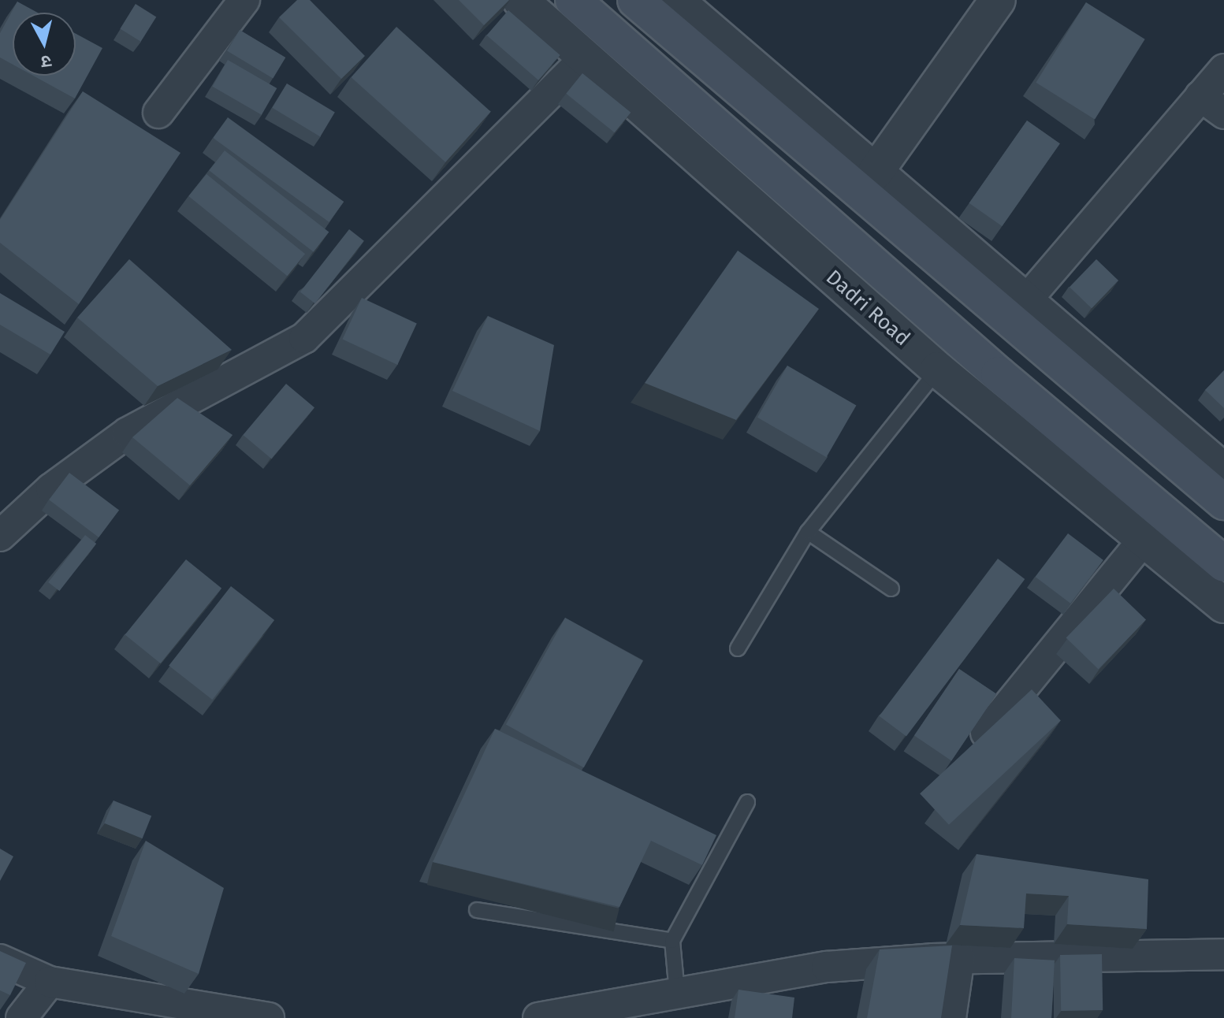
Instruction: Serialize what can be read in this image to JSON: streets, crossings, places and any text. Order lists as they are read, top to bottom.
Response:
{
  "streets": {
    "street": ["Dadri Road"]
  },
  "north": "bottom"
}
